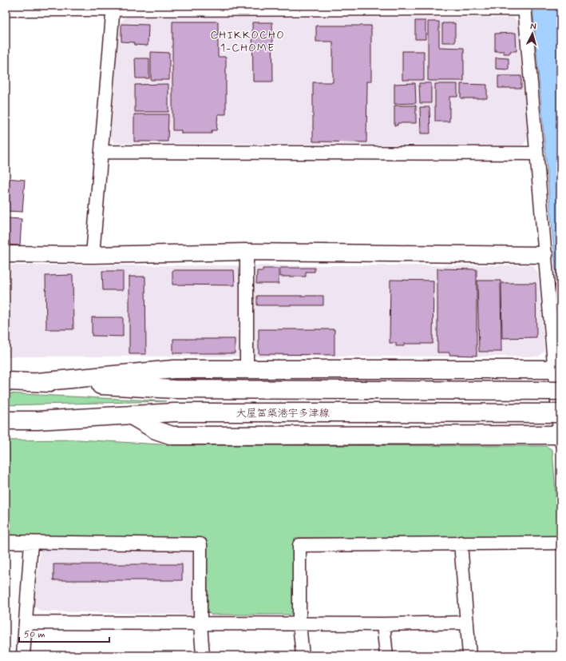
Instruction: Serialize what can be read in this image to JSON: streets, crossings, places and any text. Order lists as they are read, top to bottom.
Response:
{
  "streets": {
    "main road": ["大屋冨築港宇多津線"]
  },
  "districts": ["CHIKKOCHO 1-CHOME"],
  "scale_bar": "50 m",
  "north": "top"
}
